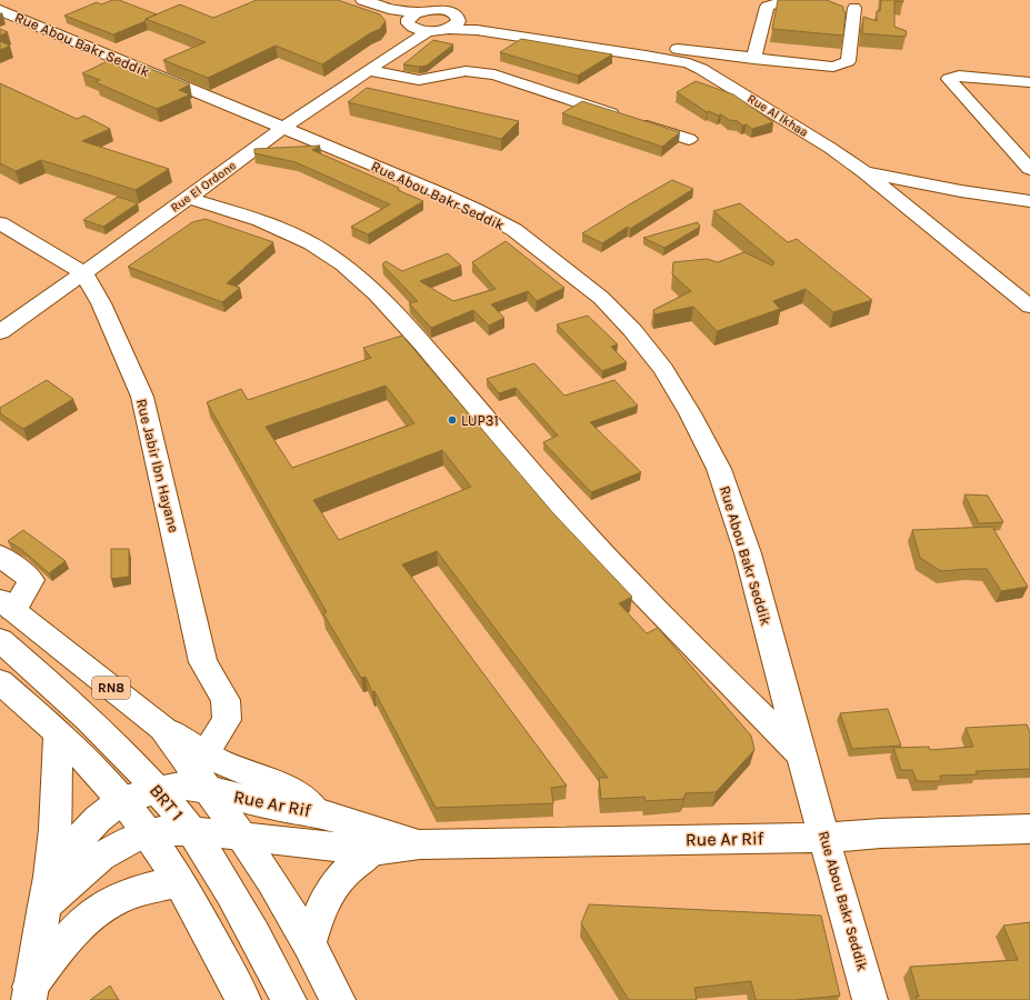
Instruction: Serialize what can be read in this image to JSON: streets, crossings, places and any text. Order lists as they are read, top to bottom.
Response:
{
  "streets": {
    "street": [
      "Rue Abou Bakr Seddik",
      "Rue Al Ikhaa",
      "Rue El Ordone",
      "Rue Jabir Ibn Hayane",
      "RN8",
      "BRT 1",
      "Rue Ar Rif"
    ]
  },
  "crossings": [
    ["Rue Abou Bakr Seddik", "Rue El Ordone"],
    ["Rue Abou Bakr Seddik", "Rue Ar Rif"],
    ["Rue Al Ikhaa", "Rue El Ordone"],
    ["Rue El Ordone", "Rue Jabir Ibn Hayane"],
    ["RN8", "Rue Ar Rif"],
    ["BRT 1", "Rue Ar Rif"]
  ],
  "places": ["LUP31"]
}
